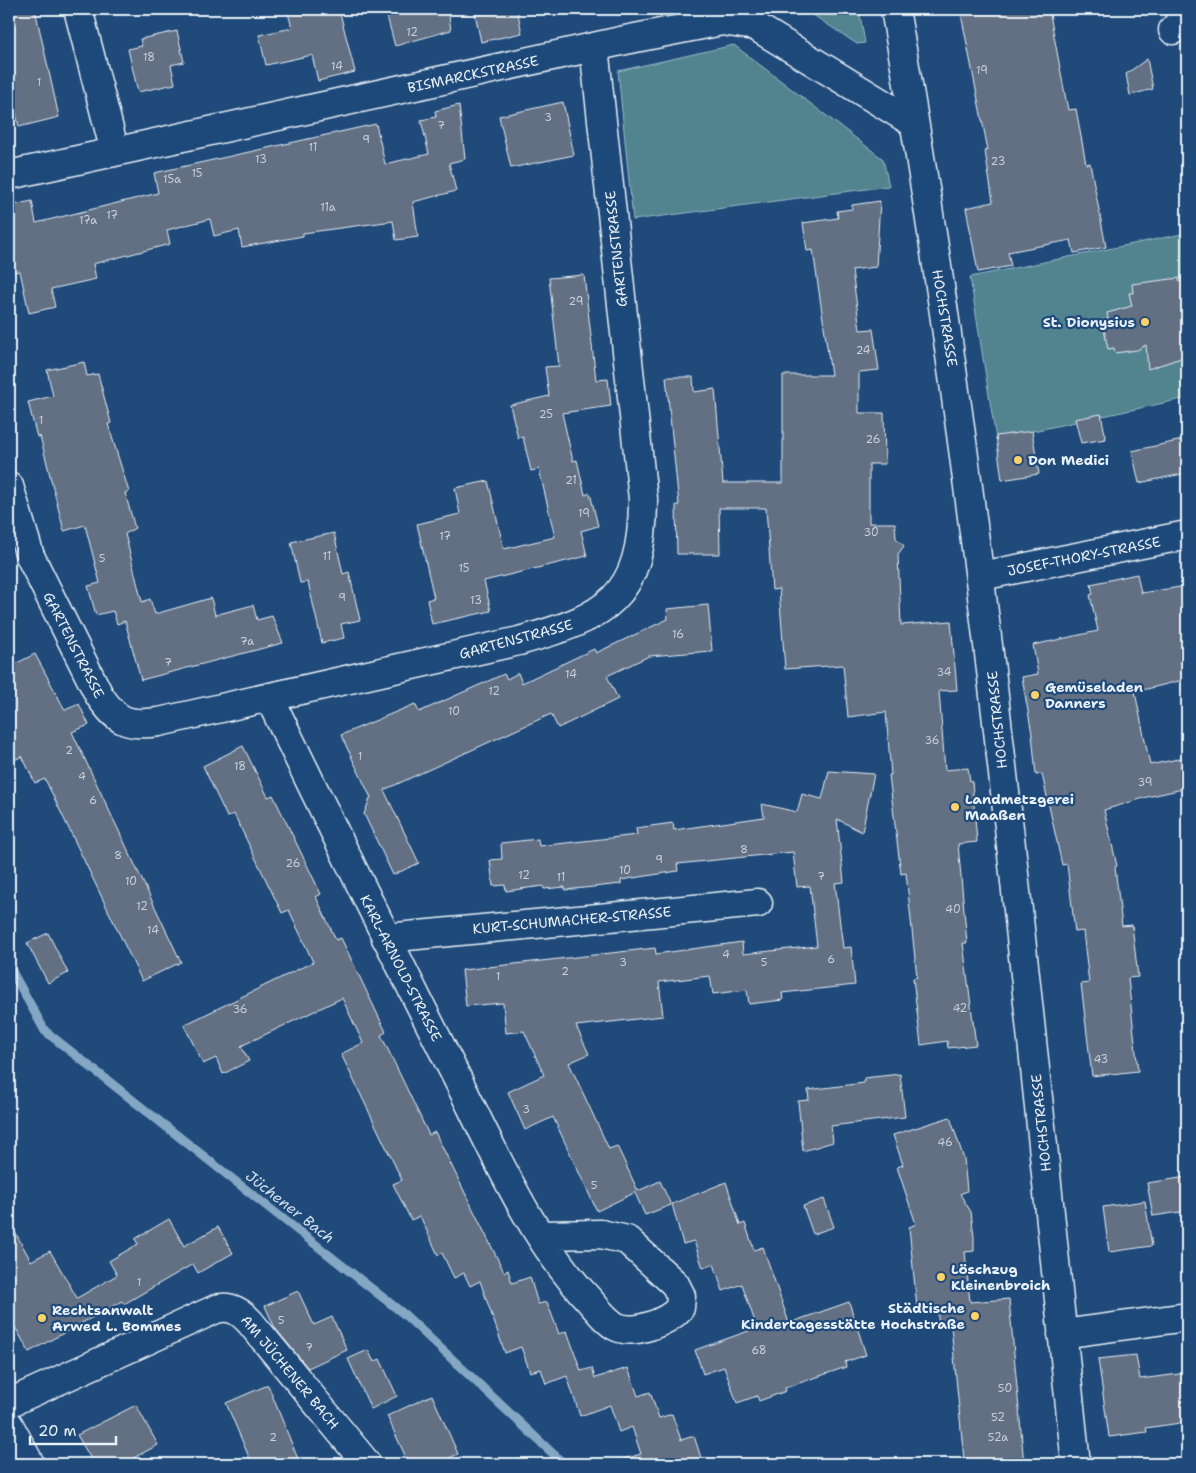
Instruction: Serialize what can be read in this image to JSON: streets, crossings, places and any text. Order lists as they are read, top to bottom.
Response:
{
  "streets": {
    "street": [
      "BISMARCKSTRASSE",
      "GARTENSTRASSE",
      "HOCHSTRASSE",
      "JOSEF-THORY-STRASSE",
      "KURT-SCHUMACHER-STRASSE",
      "KARL-ARNOLD-STRASSE",
      "AM JÜCHENER BACH"
    ]
  },
  "crossings": [
    ["BISMARCKSTRASSE", "GARTENSTRASSE"],
    ["BISMARCKSTRASSE", "HOCHSTRASSE"],
    ["GARTENSTRASSE", "KARL-ARNOLD-STRASSE"],
    ["HOCHSTRASSE", "JOSEF-THORY-STRASSE"],
    ["KURT-SCHUMACHER-STRASSE", "KARL-ARNOLD-STRASSE"]
  ],
  "water": ["Jüchener Bach"],
  "places": [
    "St. Dionysius",
    "Don Medici",
    "Gemüseladen Danners",
    "Landmetzgerei Maaßen",
    "Löschzug Kleinenbroich",
    "Städtische Kindertagesstätte Hochstraße",
    "Rechtsanwalt Arwed L. Bommes"
  ],
  "house_numbers": [
    "12",
    "18",
    "14",
    "19",
    "1",
    "3",
    "7",
    "9",
    "11",
    "13",
    "23",
    "15",
    "15a",
    "11a",
    "17",
    "17a",
    "29",
    "24",
    "25",
    "1",
    "26",
    "21",
    "19",
    "30",
    "17",
    "11",
    "5",
    "15",
    "9",
    "13",
    "16",
    "7a",
    "7",
    "34",
    "14",
    "12",
    "10",
    "36",
    "2",
    "1",
    "18",
    "4",
    "39",
    "6",
    "8",
    "8",
    "9",
    "26",
    "10",
    "12",
    "7",
    "11",
    "10",
    "12",
    "40",
    "14",
    "4",
    "6",
    "3",
    "5",
    "2",
    "1",
    "42",
    "36",
    "43",
    "3",
    "46",
    "5",
    "1",
    "5",
    "7",
    "68",
    "50",
    "52",
    "2",
    "52a"
  ],
  "scale_bar": "20 m"
}
